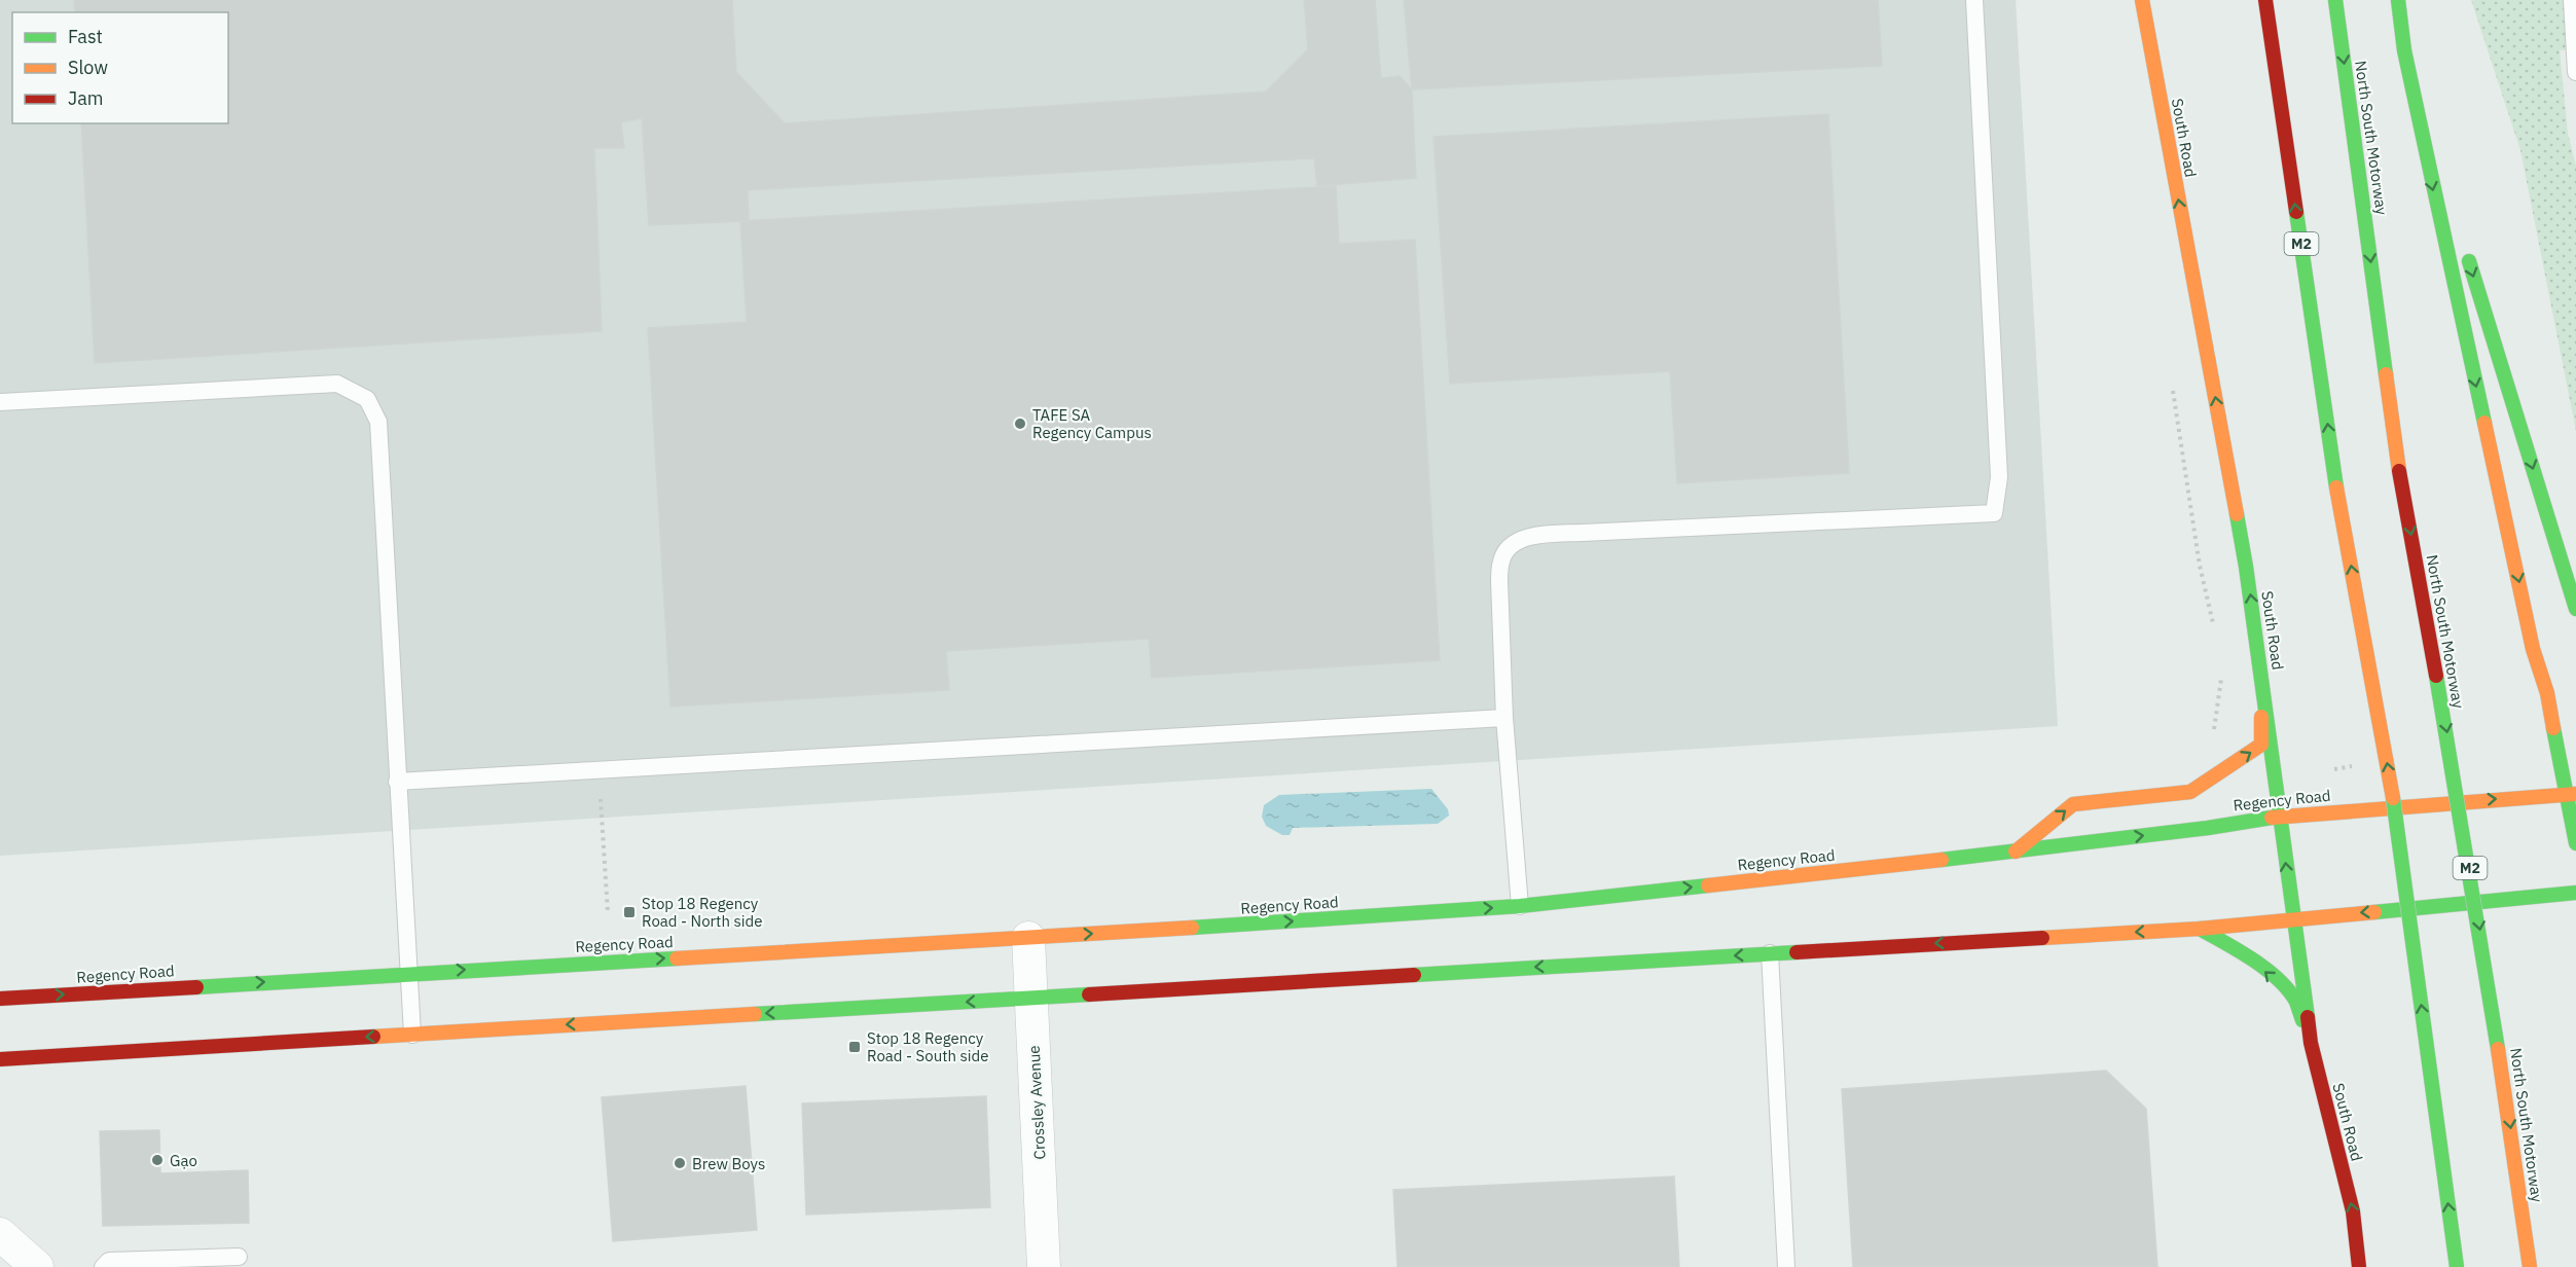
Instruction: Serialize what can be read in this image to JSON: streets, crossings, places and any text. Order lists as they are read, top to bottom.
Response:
{
  "streets": {
    "main road": [
      "South Road",
      "North South Motorway",
      "M2",
      "Regency Road"
    ],
    "street": ["Crossley Avenue"]
  },
  "crossings": [
    ["South Road", "Regency Road"],
    ["Regency Road", "Crossley Avenue"]
  ],
  "places": {
    "other": ["TAFE SA Regency Campus", "Gạo", "Brew Boys"],
    "transit": ["Stop 18 Regency Road - North side", "Stop 18 Regency Road - South side"]
  },
  "legend": ["Fast", "Slow", "Jam"]
}
